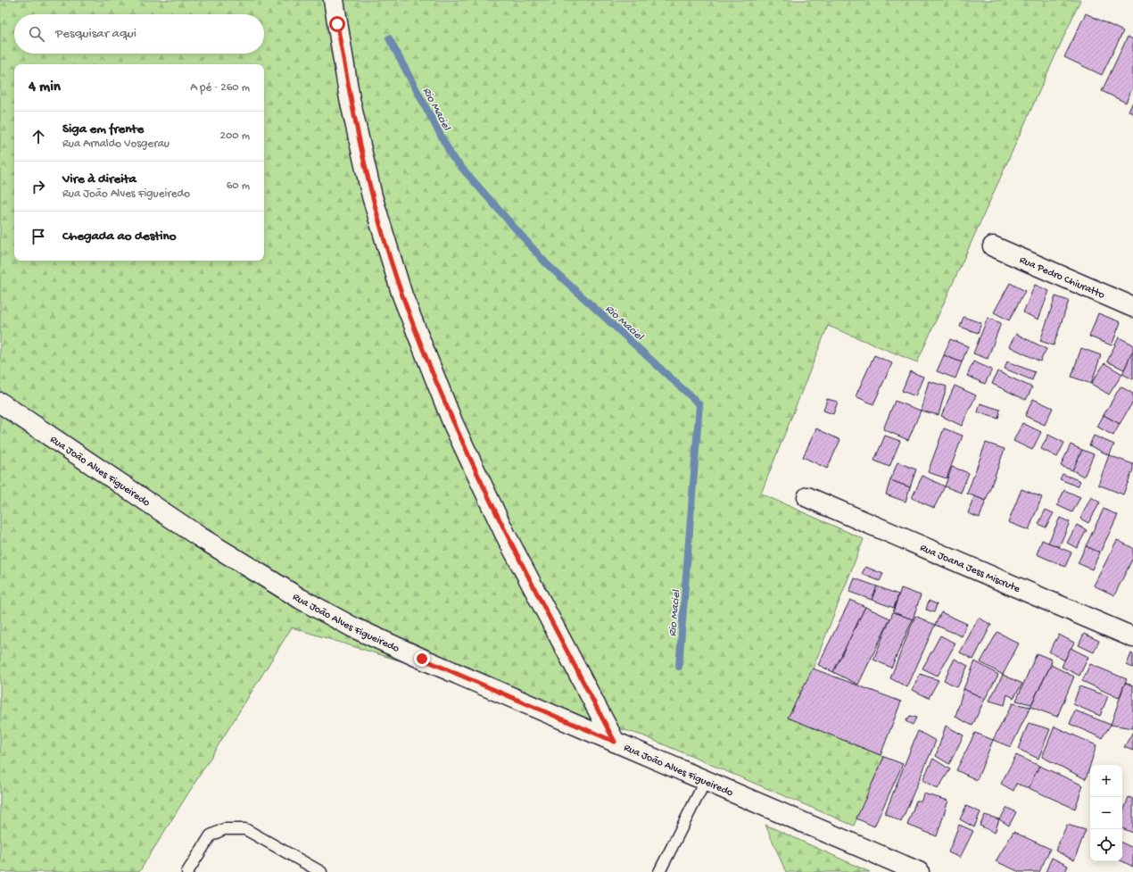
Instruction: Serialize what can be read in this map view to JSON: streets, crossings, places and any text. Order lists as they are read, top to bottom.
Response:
{
  "streets": {
    "street": ["Rua Pedro Chiuratto", "Rua João Alves Figueiredo", "Rua Joana Jess Miscrute"]
  },
  "water": ["Rio Maciel"],
  "page": {
    "search": "Pesquisar aqui",
    "heading": ["4 min", "A pé · 260 m"],
    "list": [
      ["Siga em frente", "Rua Arnaldo Vosgerau", "200 m"],
      ["Vire à direita", "Rua João Alves Figueiredo", "60 m"],
      "Chegada ao destino"
    ],
    "map_buttons": ["+", "−"]
  }
}
